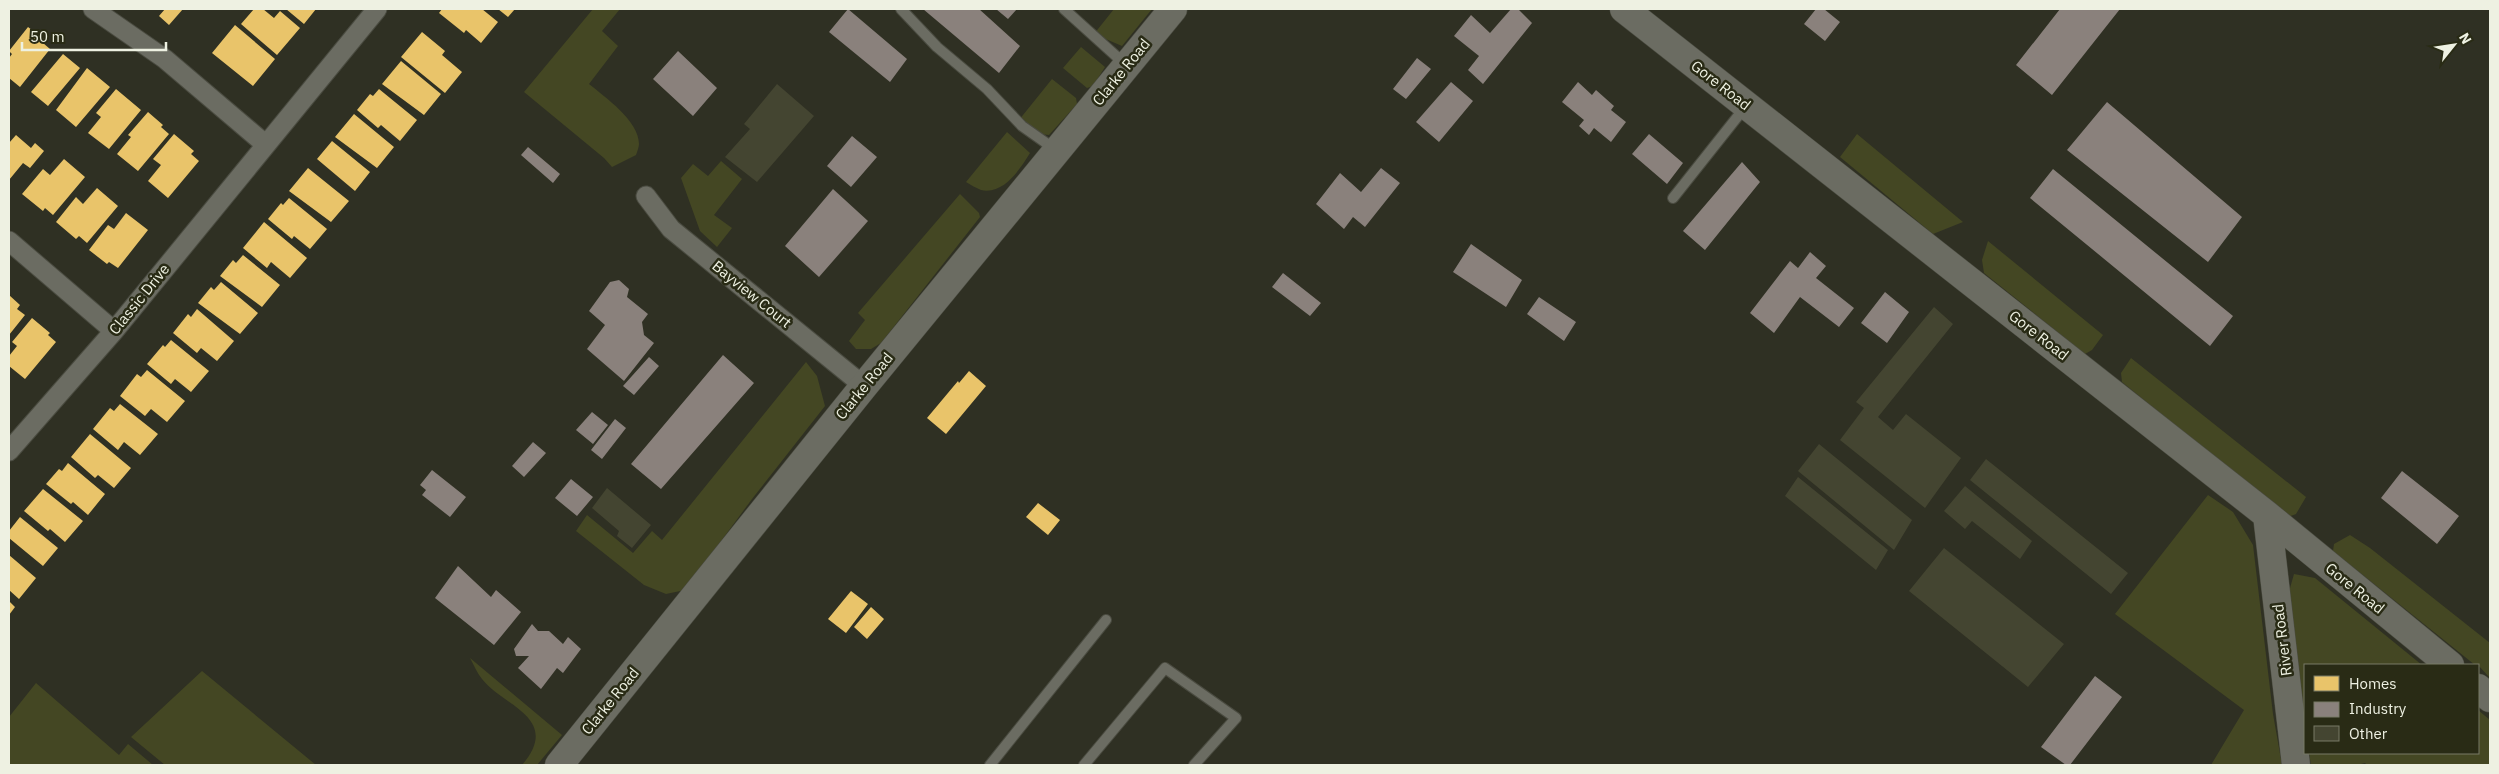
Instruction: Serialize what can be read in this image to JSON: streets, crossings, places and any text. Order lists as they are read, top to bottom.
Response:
{
  "streets": {
    "main road": ["Clarke Road", "Gore Road", "River Road"],
    "street": ["Bayview Court", "Classic Drive"]
  },
  "crossings": [
    ["Clarke Road", "Bayview Court"],
    ["Gore Road", "River Road"]
  ],
  "legend": ["Homes", "Industry", "Other"],
  "scale_bar": "50 m",
  "north": "top right"
}
